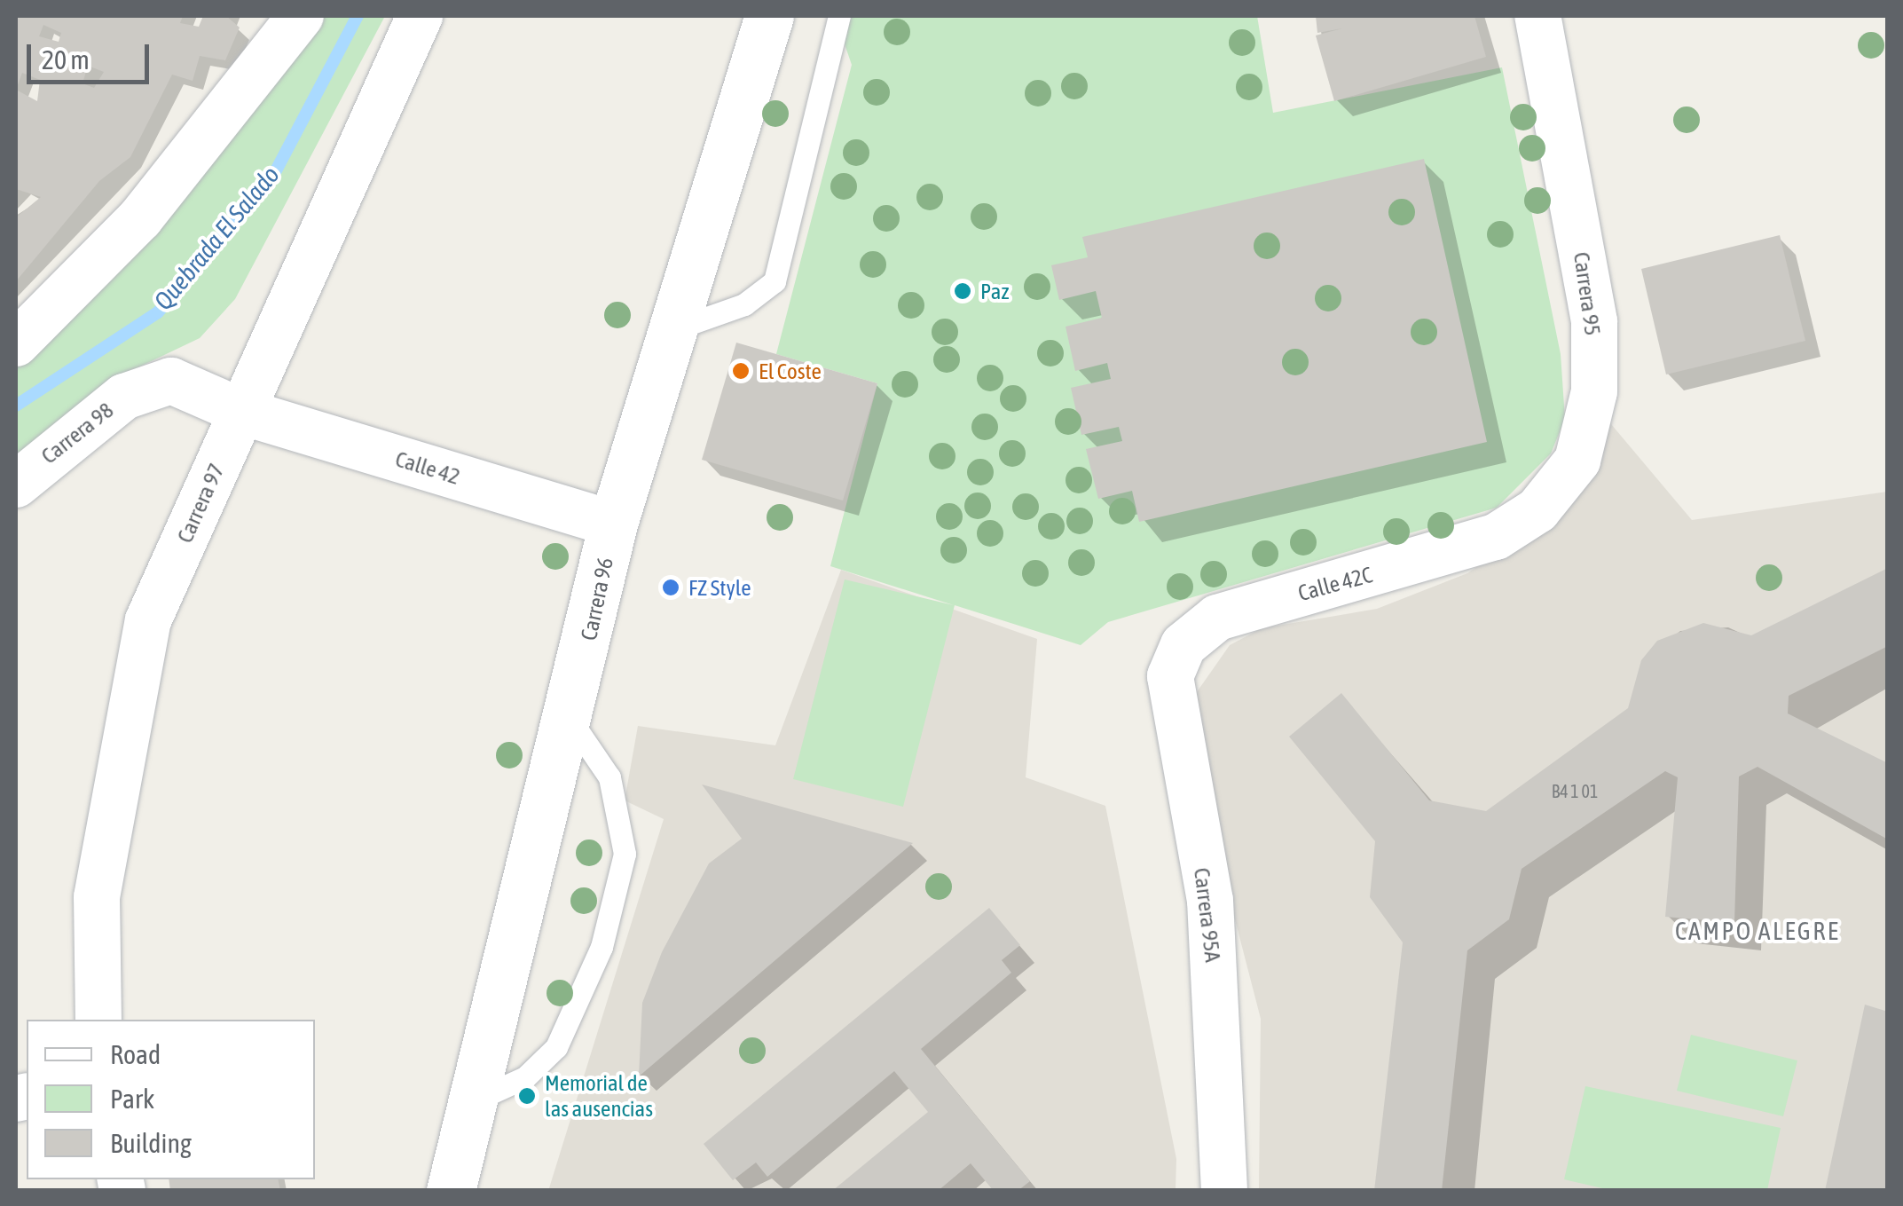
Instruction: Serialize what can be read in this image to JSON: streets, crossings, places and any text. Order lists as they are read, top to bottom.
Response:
{
  "streets": {
    "street": [
      "Carrera 95",
      "Carrera 98",
      "Calle 42",
      "Carrera 97",
      "Calle 42C",
      "Carrera 96",
      "Carrera 95A"
    ]
  },
  "crossings": [
    ["Carrera 95", "Calle 42C"],
    ["Carrera 98", "Calle 42"],
    ["Carrera 98", "Carrera 97"],
    ["Calle 42", "Carrera 97"],
    ["Calle 42", "Carrera 96"],
    ["Calle 42C", "Carrera 95A"]
  ],
  "districts": ["CAMPO ALEGRE"],
  "water": ["Quebrada El Salado"],
  "places": [
    "Paz",
    "El Coste",
    "FZ Style",
    "Memorial de las ausencias"
  ],
  "house_numbers": ["B4 1 01"],
  "legend": ["Road", "Park", "Building"],
  "scale_bar": "20 m"
}
